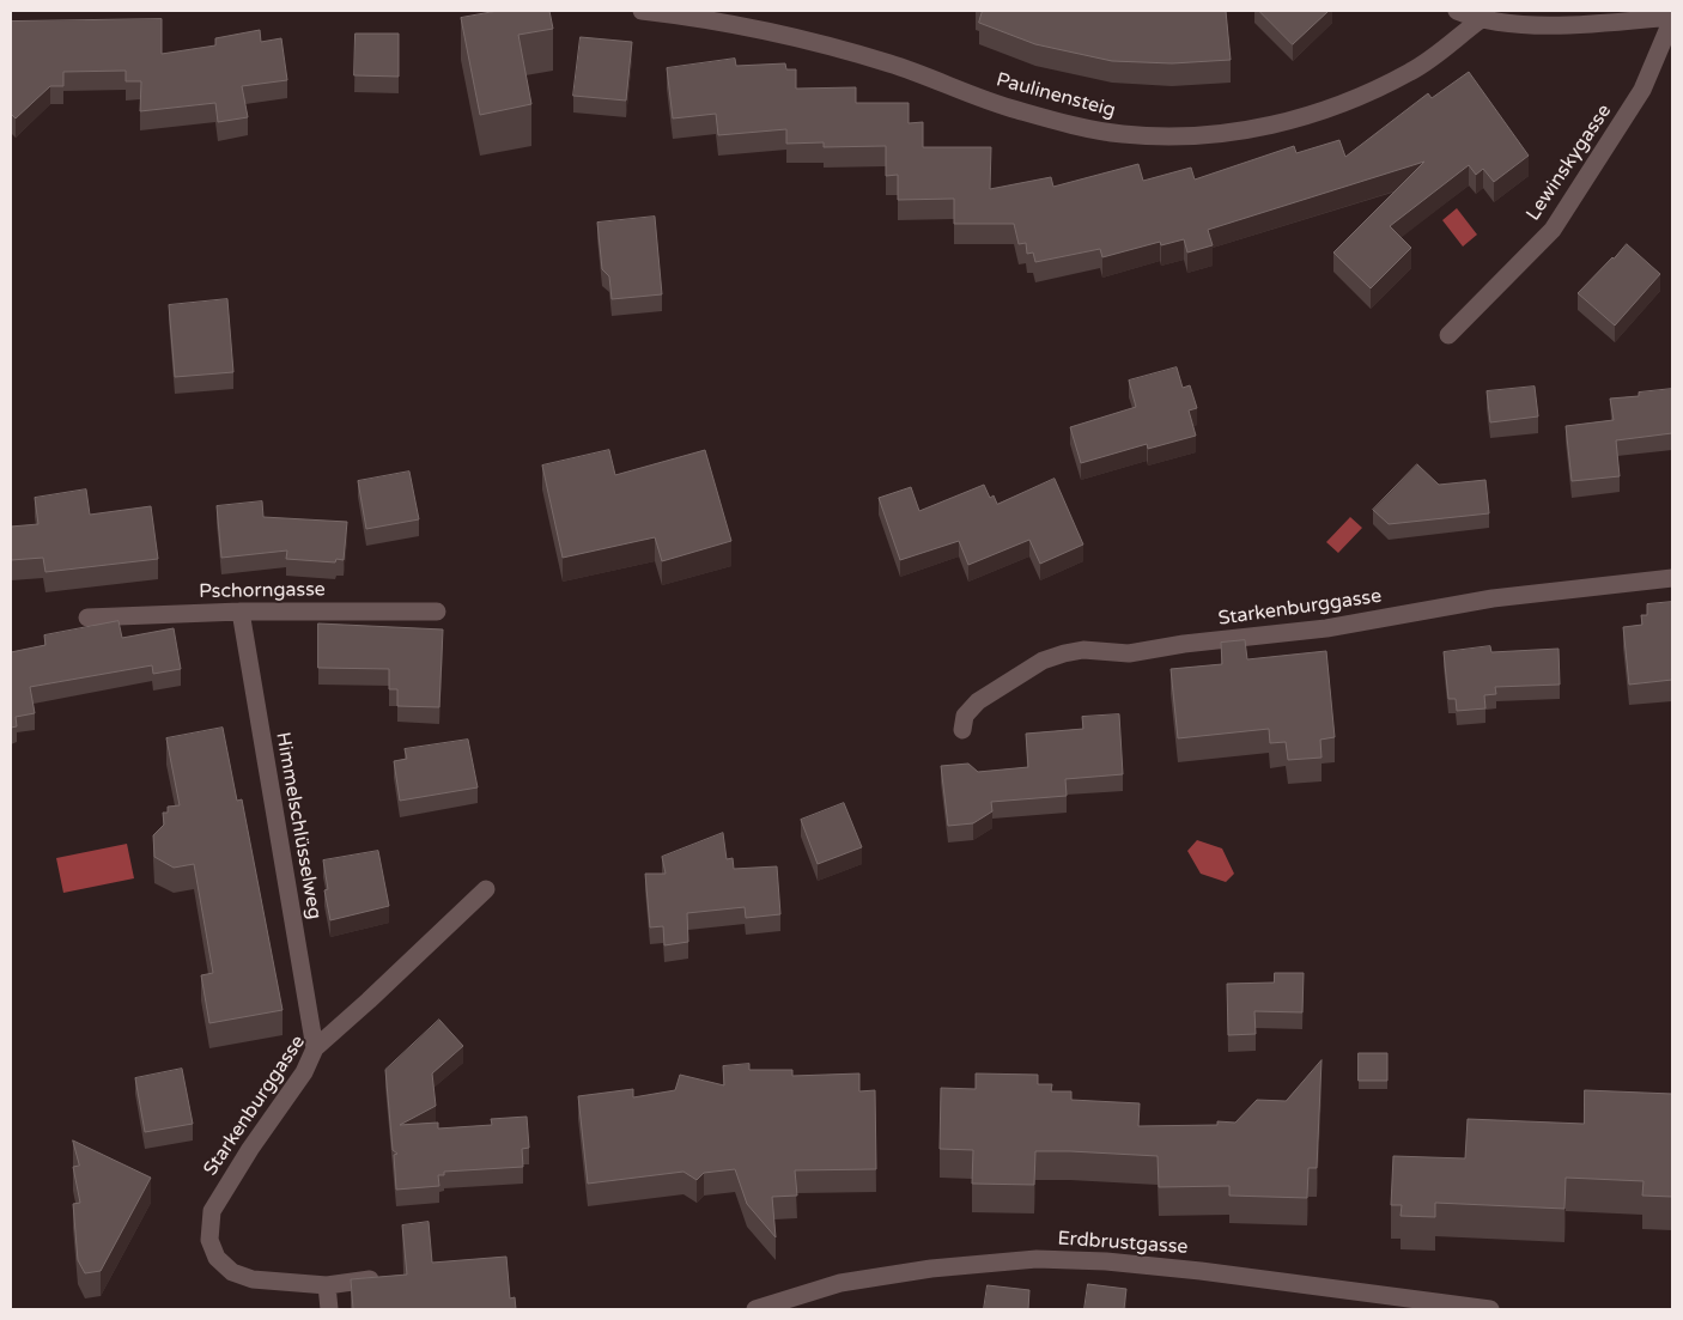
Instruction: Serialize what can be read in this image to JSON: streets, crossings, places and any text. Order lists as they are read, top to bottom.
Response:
{
  "streets": {
    "street": [
      "Paulinensteig",
      "Lewinskygasse",
      "Pschorngasse",
      "Starkenburggasse",
      "Himmelschlüsselweg",
      "Erdbrustgasse"
    ]
  },
  "crossings": [
    ["Pschorngasse", "Himmelschlüsselweg"],
    ["Starkenburggasse", "Himmelschlüsselweg"]
  ]
}
